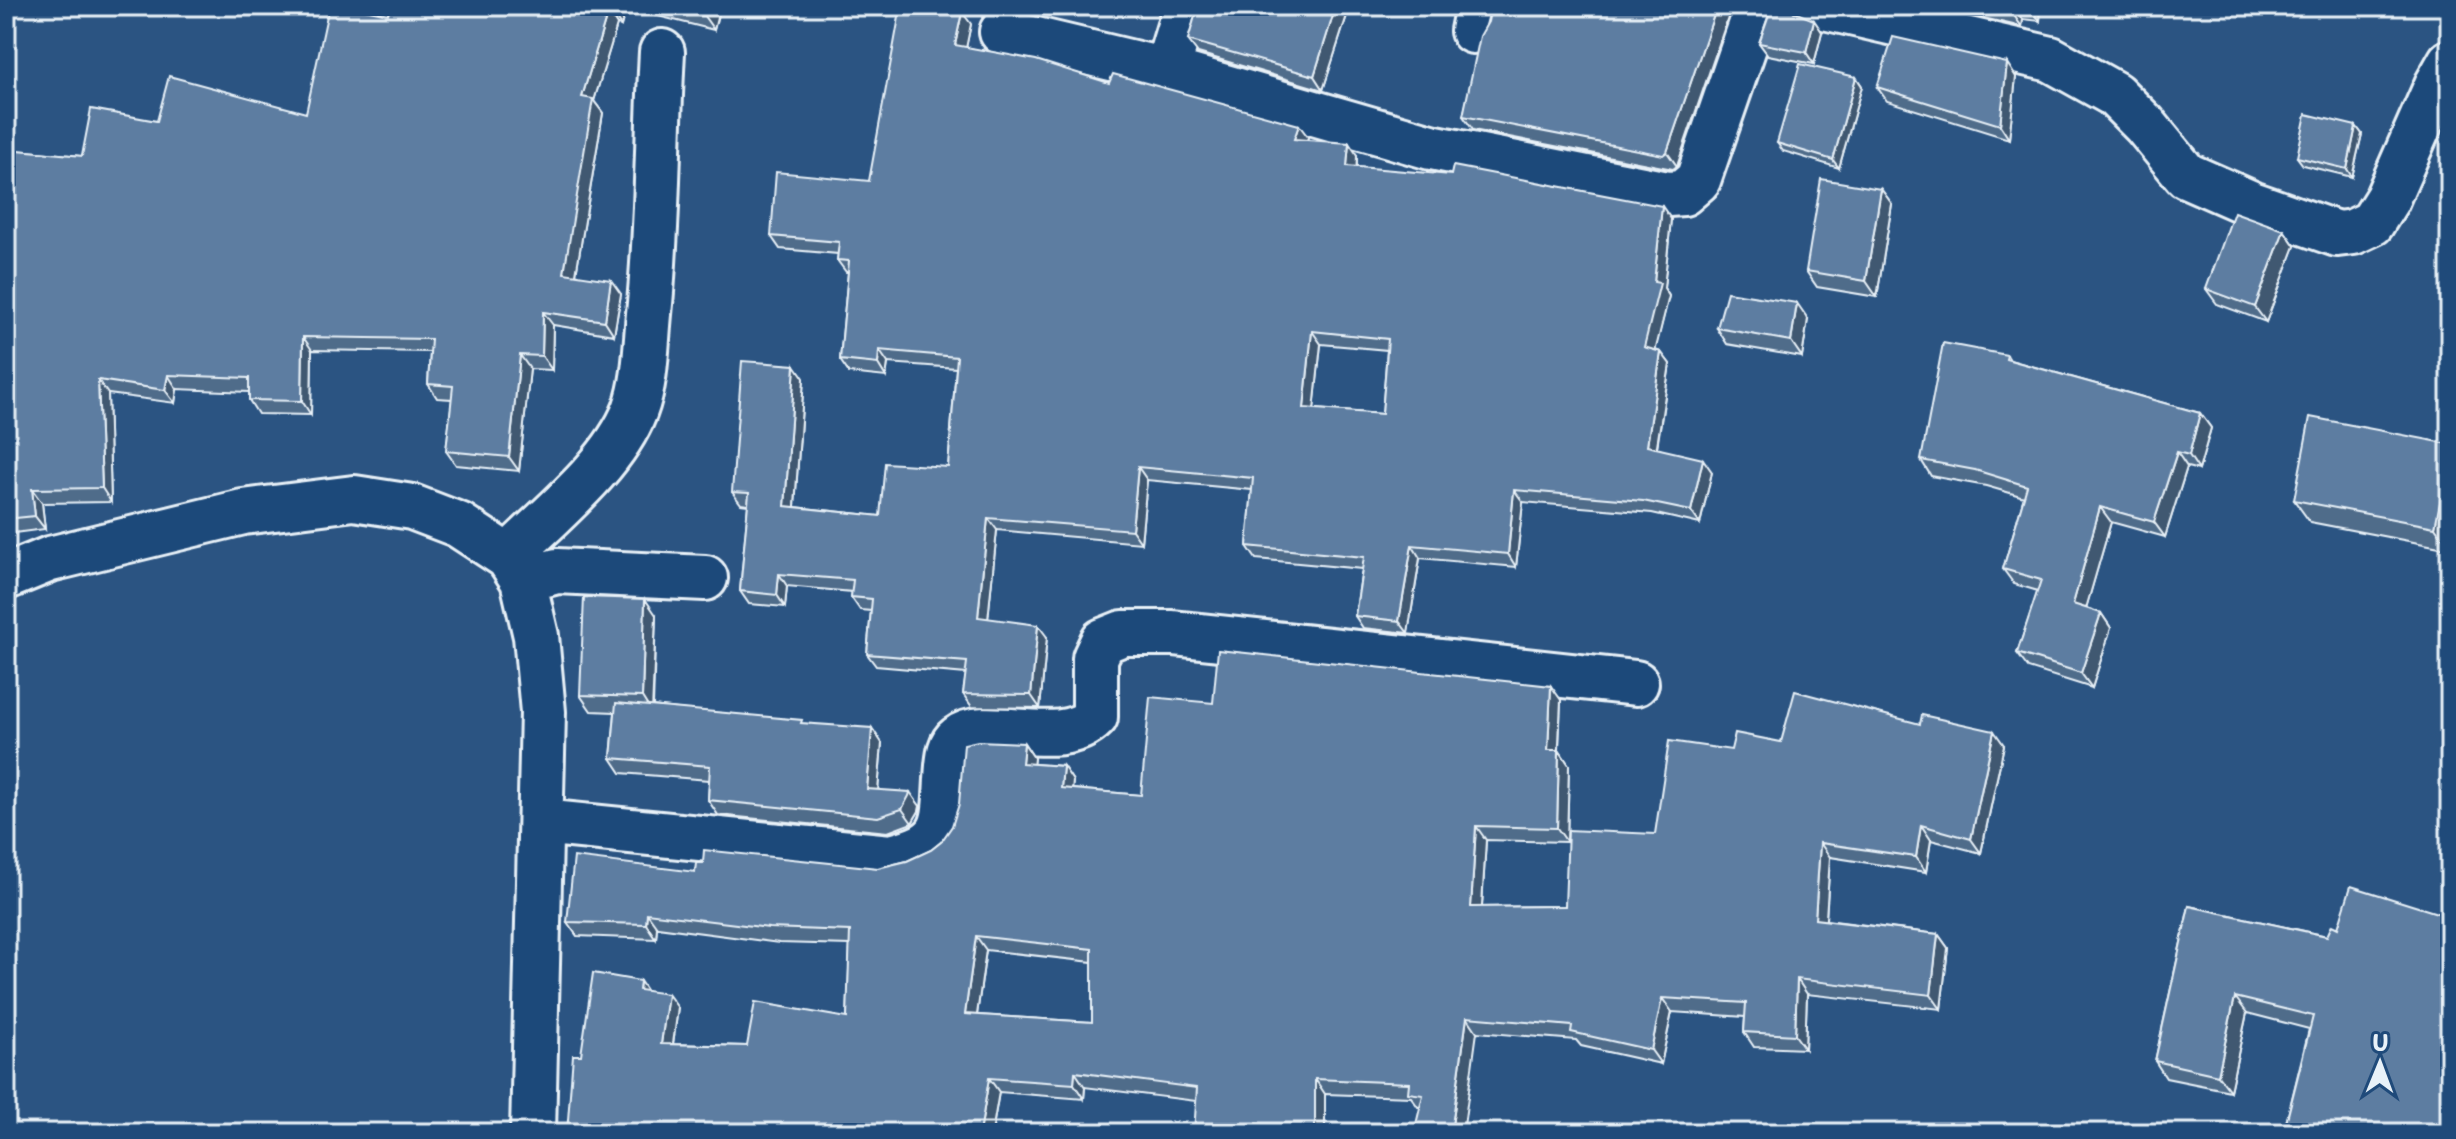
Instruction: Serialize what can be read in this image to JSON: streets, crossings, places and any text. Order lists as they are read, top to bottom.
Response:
{
  "north": "top"
}
